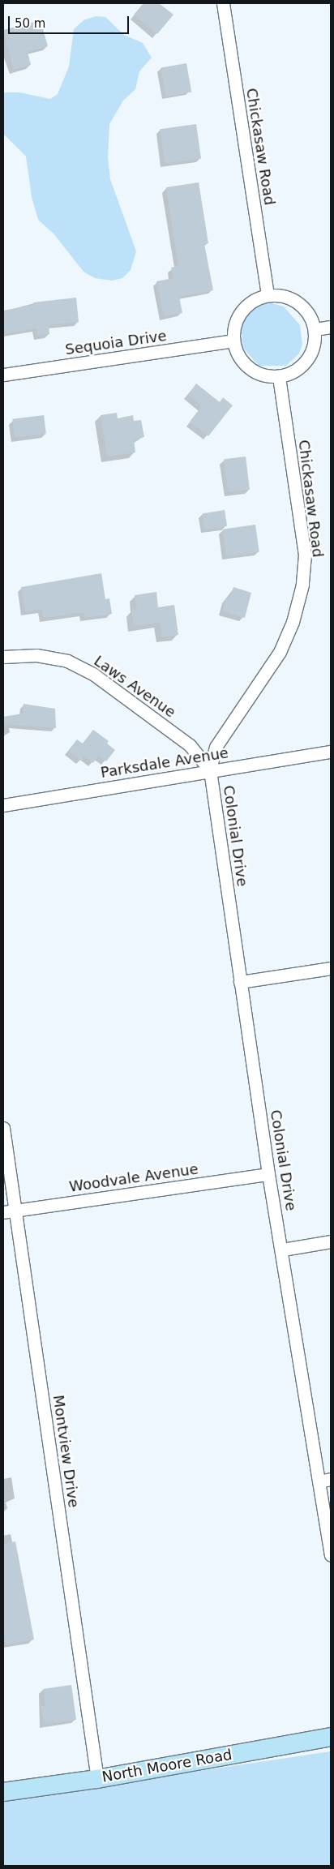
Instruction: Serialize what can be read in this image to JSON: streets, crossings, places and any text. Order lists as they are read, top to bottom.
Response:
{
  "streets": {
    "main road": ["North Moore Road"],
    "street": [
      "Chickasaw Road",
      "Sequoia Drive",
      "Laws Avenue",
      "Parksdale Avenue",
      "Colonial Drive",
      "Woodvale Avenue",
      "Montview Drive"
    ]
  },
  "crossings": [
    ["Chickasaw Road", "Sequoia Drive"],
    ["Chickasaw Road", "Laws Avenue"],
    ["Chickasaw Road", "Parksdale Avenue"],
    ["Chickasaw Road", "Colonial Drive"],
    ["Laws Avenue", "Parksdale Avenue"],
    ["Laws Avenue", "Colonial Drive"],
    ["Parksdale Avenue", "Colonial Drive"],
    ["Colonial Drive", "Woodvale Avenue"],
    ["Woodvale Avenue", "Montview Drive"],
    ["Montview Drive", "North Moore Road"]
  ],
  "scale_bar": "50 m"
}
